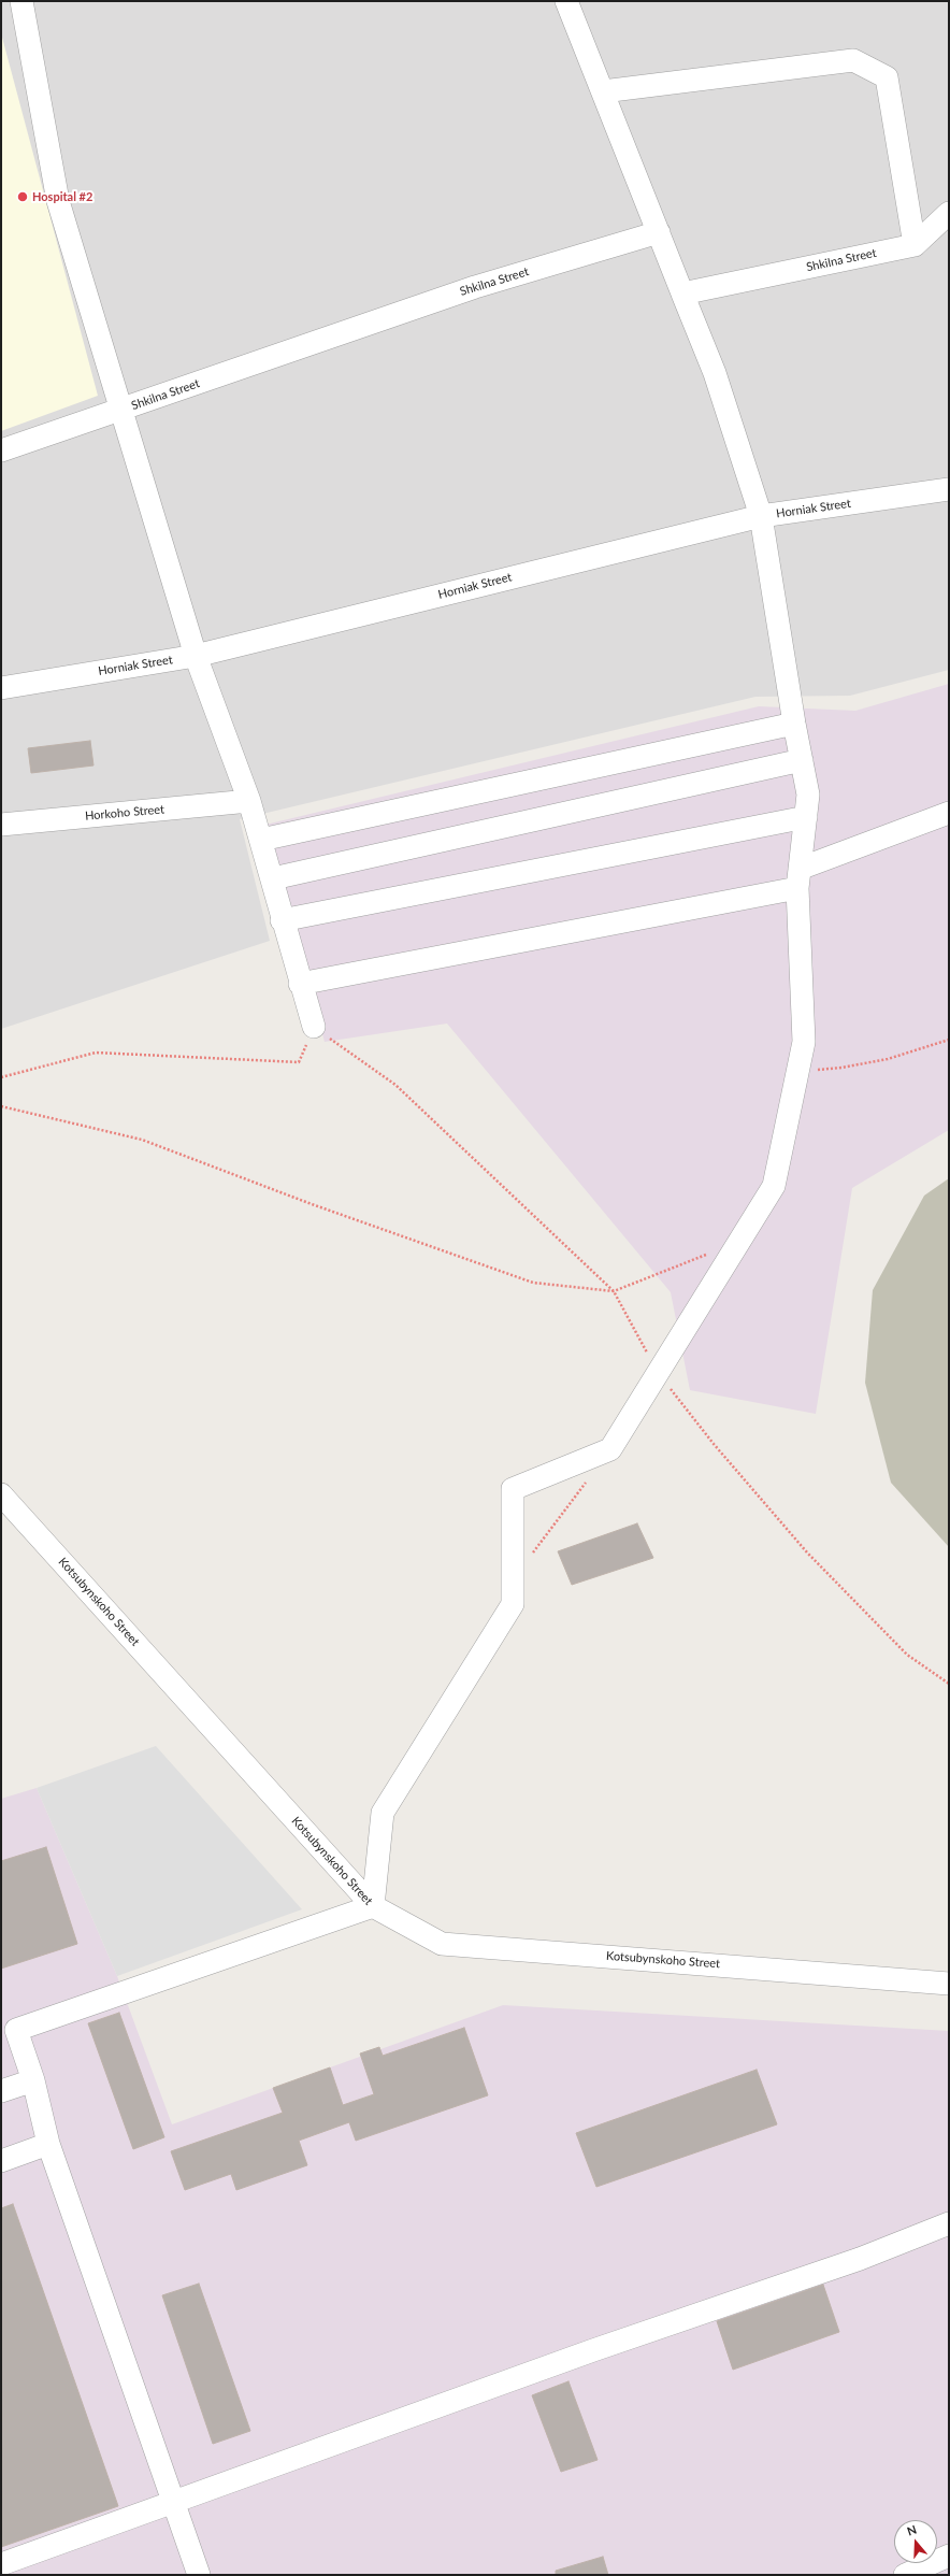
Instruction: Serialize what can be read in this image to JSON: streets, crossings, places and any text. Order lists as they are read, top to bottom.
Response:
{
  "streets": {
    "street": [
      "Shkilna Street",
      "Horniak Street",
      "Horkoho Street",
      "Kotsubynskoho Street"
    ]
  },
  "places": ["Hospital #2"],
  "north": "top"
}
